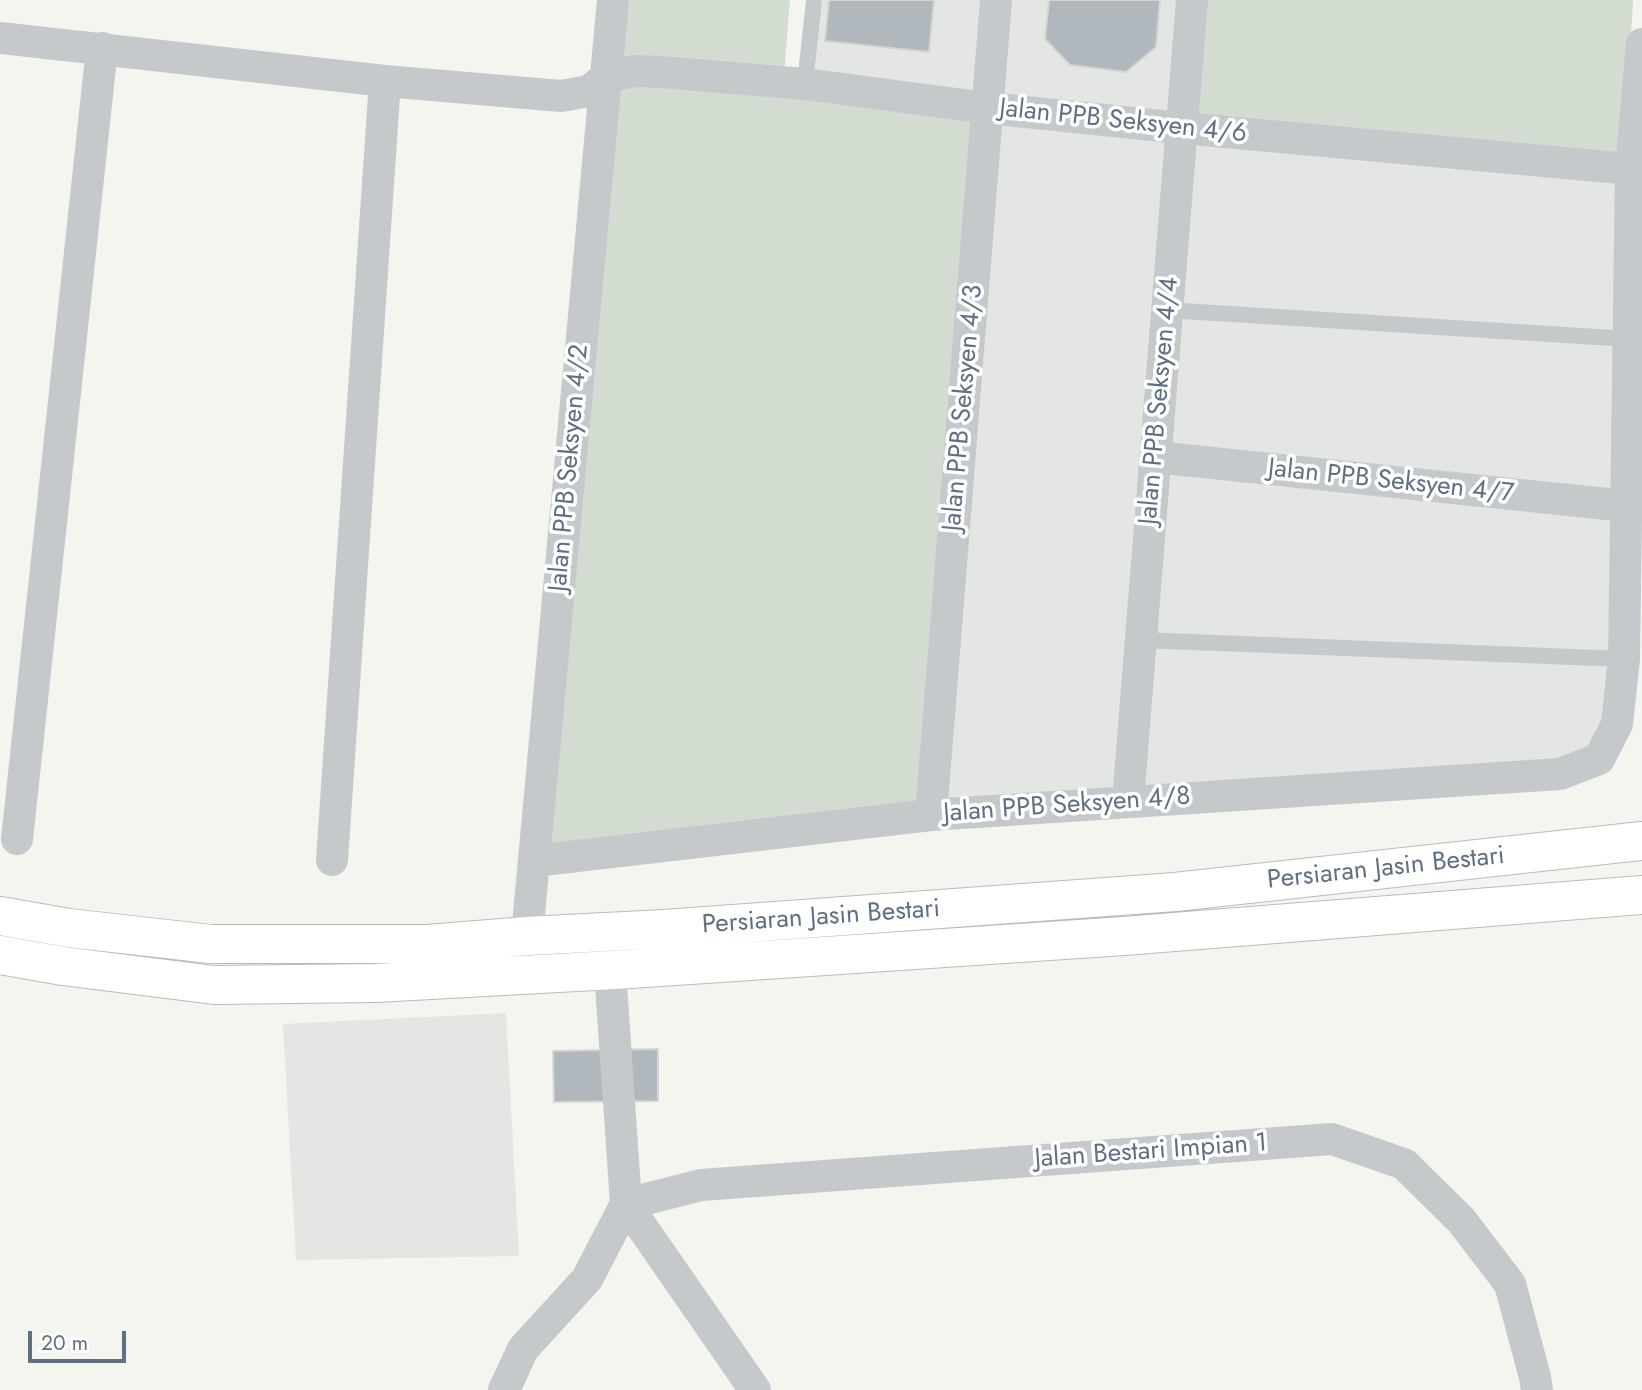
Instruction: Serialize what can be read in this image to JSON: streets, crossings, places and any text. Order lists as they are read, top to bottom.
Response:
{
  "streets": {
    "street": [
      "Jalan PPB Seksyen 4/6",
      "Jalan PPB Seksyen 4/4",
      "Jalan PPB Seksyen 4/3",
      "Jalan PPB Seksyen 4/2",
      "Jalan PPB Seksyen 4/7",
      "Jalan PPB Seksyen 4/8",
      "Persiaran Jasin Bestari",
      "Jalan Bestari Impian 1"
    ]
  },
  "crossings": [
    ["Jalan PPB Seksyen 4/6", "Jalan PPB Seksyen 4/4"],
    ["Jalan PPB Seksyen 4/6", "Jalan PPB Seksyen 4/3"],
    ["Jalan PPB Seksyen 4/6", "Jalan PPB Seksyen 4/2"],
    ["Jalan PPB Seksyen 4/4", "Jalan PPB Seksyen 4/7"],
    ["Jalan PPB Seksyen 4/4", "Jalan PPB Seksyen 4/8"],
    ["Jalan PPB Seksyen 4/3", "Jalan PPB Seksyen 4/8"],
    ["Jalan PPB Seksyen 4/2", "Jalan PPB Seksyen 4/8"],
    ["Jalan PPB Seksyen 4/2", "Persiaran Jasin Bestari"]
  ],
  "scale_bar": "20 m"
}
